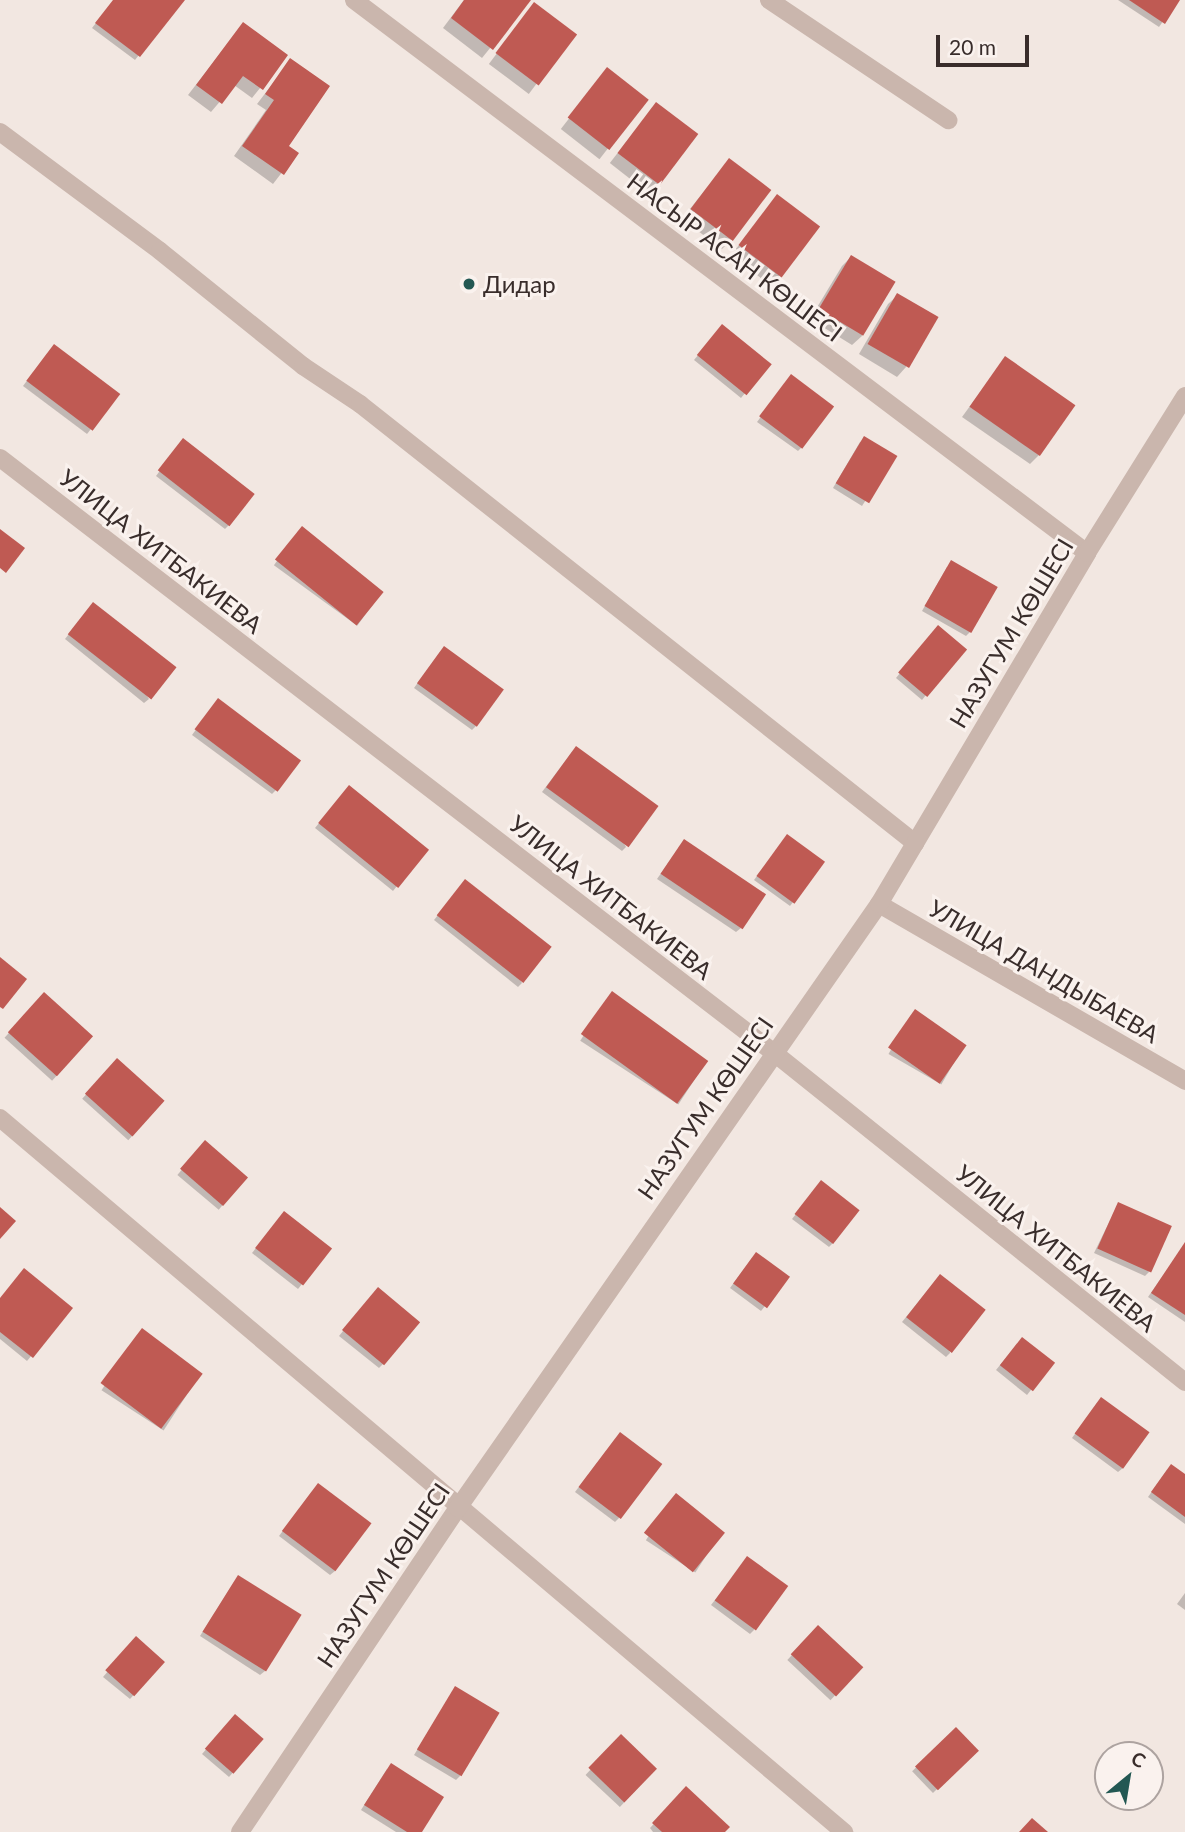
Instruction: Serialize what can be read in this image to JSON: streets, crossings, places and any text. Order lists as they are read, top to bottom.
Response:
{
  "streets": {
    "street": [
      "НАСЫР АСАН КӨШЕСІ",
      "УЛИЦА ХИТБАКИЕВА",
      "НАЗУГУМ КӨШЕСІ",
      "УЛИЦА ДАНДЫБАЕВА"
    ]
  },
  "crossings": [
    ["НАСЫР АСАН КӨШЕСІ", "НАЗУГУМ КӨШЕСІ"],
    ["УЛИЦА ХИТБАКИЕВА", "НАЗУГУМ КӨШЕСІ"],
    ["НАЗУГУМ КӨШЕСІ", "УЛИЦА ДАНДЫБАЕВА"]
  ],
  "places": ["Дидар"],
  "scale_bar": "20 m",
  "north": "top right"
}
